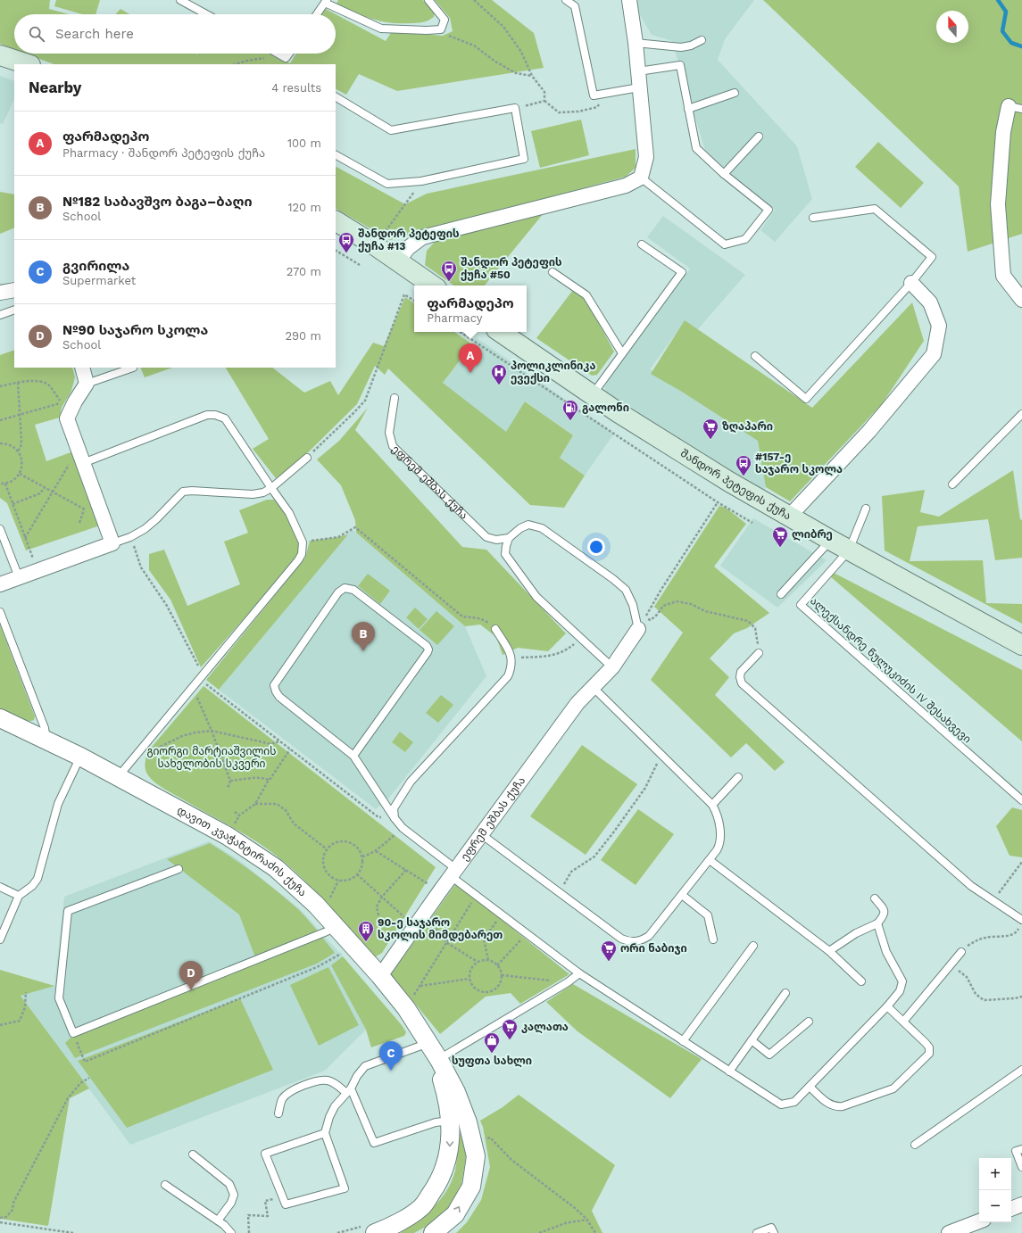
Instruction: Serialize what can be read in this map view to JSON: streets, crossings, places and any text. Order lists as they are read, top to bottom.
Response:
{
  "streets": {
    "main road": ["შანდორ პეტეფის ქუჩა"],
    "street": ["ეფრემ ეშბას ქუჩა", "დავით კვაჭანტირაძის ქუჩა"],
    "lane": ["ალექსანდრე წულუკიძის IV შესახვევი"]
  },
  "crossings": [
    ["ეფრემ ეშბას ქუჩა", "დავით კვაჭანტირაძის ქუჩა"],
    ["შანდორ პეტეფის ქუჩა", "ალექსანდრე წულუკიძის IV შესახვევი"]
  ],
  "parks": ["გიორგი მარტიაშვილის სახელობის სკვერი"],
  "places": {
    "bus stop": ["შანდორ პეტეფის ქუჩა #13", "შანდორ პეტეფის ქუჩა #50", "#157-ე საჯარო სკოლა"],
    "hospital": ["პოლიკლინიკა ევექსი"],
    "fuel station": ["გალონი"],
    "supermarket": [
      "ზღაპარი",
      "ლიბრე",
      "ორი ნაბიჯი",
      "კალათა"
    ],
    "building": ["90-ე საჯარო სკოლის მიმდებარეთ"],
    "shop": ["სუფთა სახლი"]
  },
  "north": "top",
  "page": {
    "search": "Search here",
    "heading": ["Nearby", "4 results"],
    "list": [
      {
        "mark": "A",
        "name": "ფარმადეპო",
        "note": "Pharmacy · შანდორ პეტეფის ქუჩა",
        "value": "100 m"
      },
      {
        "mark": "B",
        "name": "№182 საბავშვო ბაგა–ბაღი",
        "note": "School",
        "value": "120 m"
      },
      {
        "mark": "C",
        "name": "გვირილა",
        "note": "Supermarket",
        "value": "270 m"
      },
      {
        "mark": "D",
        "name": "№90 საჯარო სკოლა",
        "note": "School",
        "value": "290 m"
      }
    ],
    "popup": ["ფარმადეპო", "Pharmacy"],
    "pins": [
      "A",
      "B",
      "D",
      "C"
    ],
    "map_buttons": ["+", "−"]
  }
}
